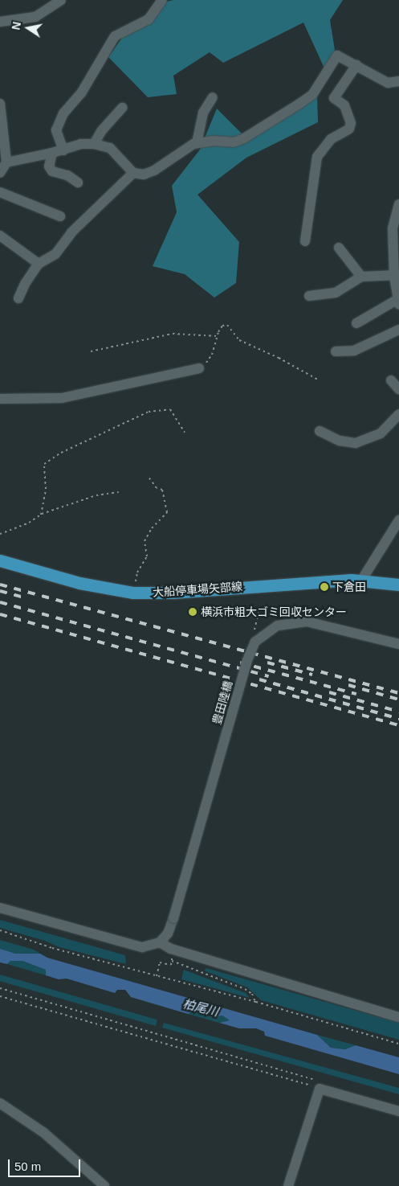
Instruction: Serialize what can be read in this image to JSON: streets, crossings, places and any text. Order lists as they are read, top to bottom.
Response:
{
  "streets": {
    "main road": ["大船停車場矢部線"],
    "street": ["豊田陸橋"]
  },
  "water": ["柏尾川"],
  "places": ["下倉田", "横浜市粗大ゴミ回収センター"],
  "scale_bar": "50 m",
  "north": "left"
}
